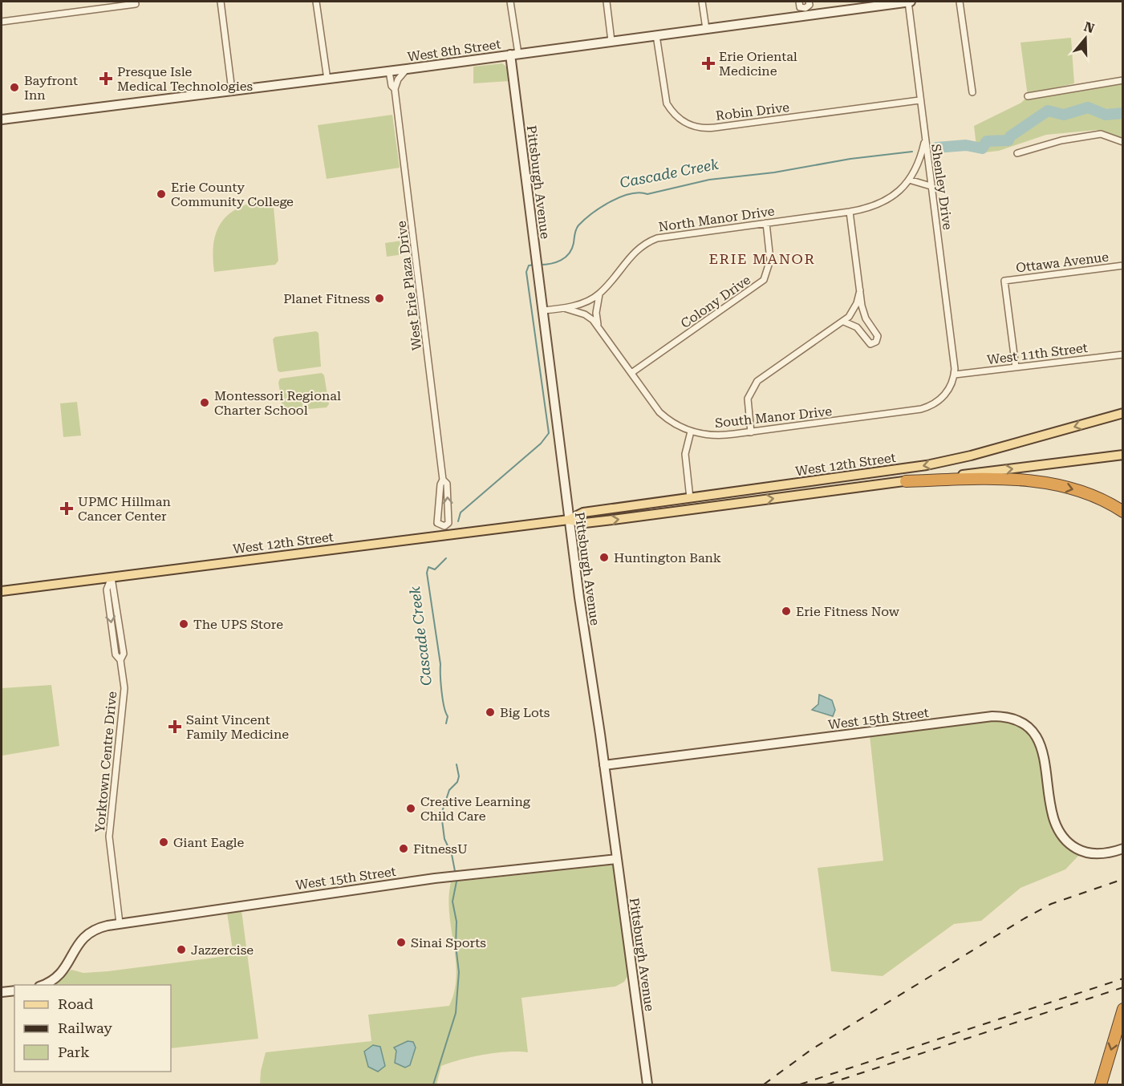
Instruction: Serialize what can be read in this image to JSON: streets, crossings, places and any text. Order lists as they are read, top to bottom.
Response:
{
  "streets": {
    "main road": ["West 12th Street"],
    "street": [
      "West 8th Street",
      "Robin Drive",
      "Pittsburgh Avenue",
      "Shenley Drive",
      "North Manor Drive",
      "Ottawa Avenue",
      "West Erie Plaza Drive",
      "Colony Drive",
      "West 11th Street",
      "South Manor Drive",
      "West 15th Street",
      "Yorktown Centre Drive"
    ]
  },
  "crossings": [
    ["West 8th Street", "Robin Drive"],
    ["West 8th Street", "Pittsburgh Avenue"],
    ["West 8th Street", "Shenley Drive"],
    ["West 8th Street", "West Erie Plaza Drive"],
    ["Robin Drive", "Shenley Drive"],
    ["Pittsburgh Avenue", "North Manor Drive"],
    ["Pittsburgh Avenue", "West 12th Street"],
    ["Pittsburgh Avenue", "West 15th Street"],
    ["Shenley Drive", "North Manor Drive"],
    ["Shenley Drive", "West 11th Street"],
    ["Shenley Drive", "South Manor Drive"],
    ["North Manor Drive", "Colony Drive"],
    ["North Manor Drive", "South Manor Drive"],
    ["Ottawa Avenue", "West 11th Street"],
    ["West Erie Plaza Drive", "West 12th Street"],
    ["Colony Drive", "South Manor Drive"],
    ["West 11th Street", "South Manor Drive"],
    ["West 12th Street", "Yorktown Centre Drive"],
    ["West 15th Street", "Yorktown Centre Drive"]
  ],
  "districts": ["ERIE MANOR"],
  "water": ["Cascade Creek"],
  "places": {
    "health": [
      "Erie Oriental Medicine",
      "Presque Isle Medical Technologies",
      "UPMC Hillman Cancer Center",
      "Saint Vincent Family Medicine"
    ],
    "other": [
      "Bayfront Inn",
      "Erie County Community College",
      "Planet Fitness",
      "Montessori Regional Charter School",
      "Huntington Bank",
      "Erie Fitness Now",
      "The UPS Store",
      "Big Lots",
      "Creative Learning Child Care",
      "Giant Eagle",
      "FitnessU",
      "Sinai Sports",
      "Jazzercise"
    ]
  },
  "legend": ["Road", "Railway", "Park"],
  "north": "top"
}
